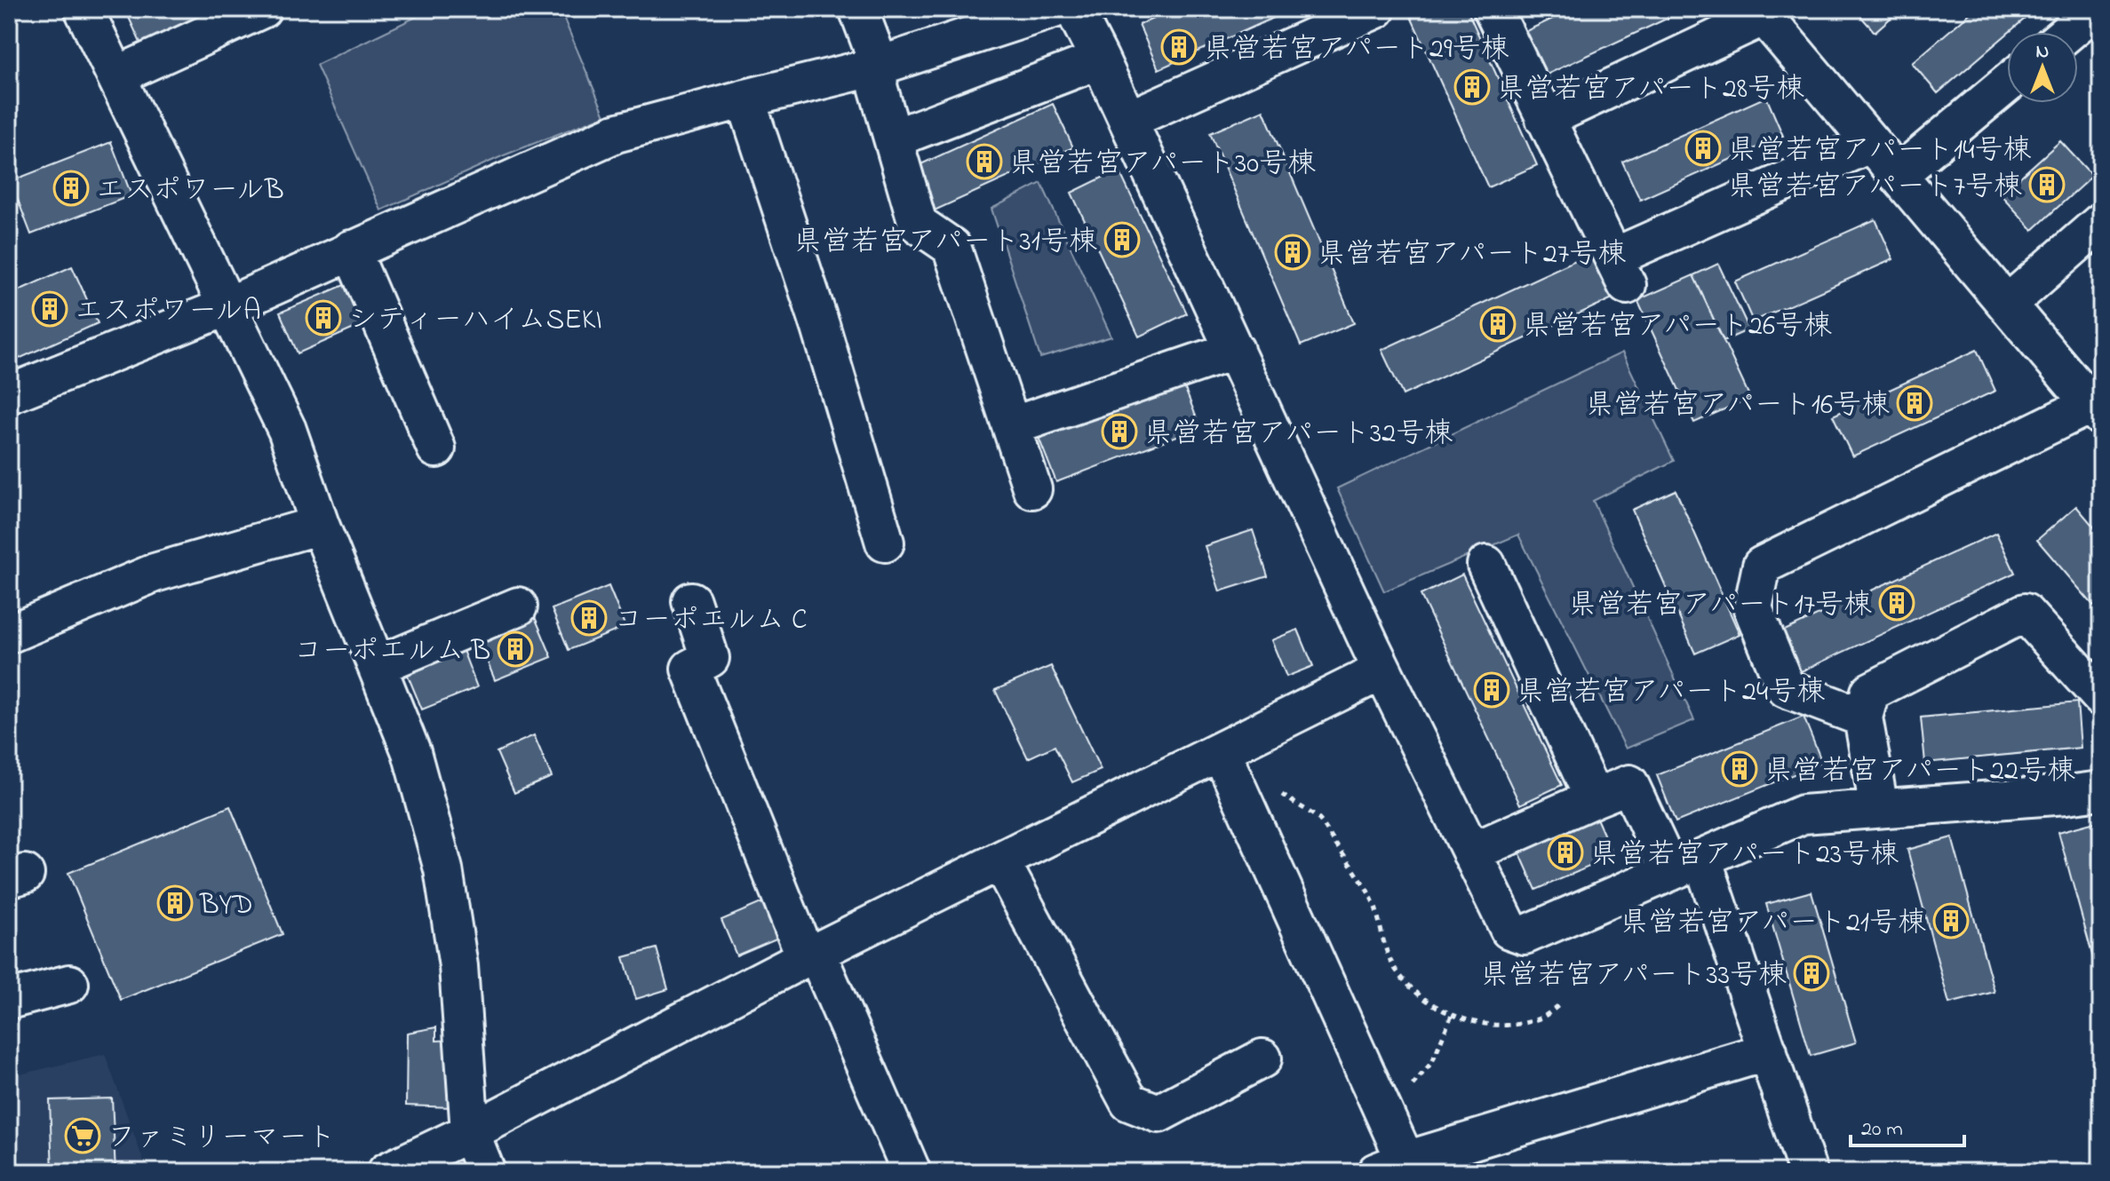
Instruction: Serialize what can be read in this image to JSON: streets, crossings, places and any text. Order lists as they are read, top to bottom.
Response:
{
  "places": {
    "building": [
      "県営若宮アパート29号棟",
      "県営若宮アパート28号棟",
      "県営若宮アパート14号棟",
      "県営若宮アパート30号棟",
      "県営若宮アパート7号棟",
      "エスポワールB",
      "県営若宮アパート31号棟",
      "県営若宮アパート27号棟",
      "エスポワールA",
      "シティーハイムSEKI",
      "県営若宮アパート26号棟",
      "県営若宮アパート16号棟",
      "県営若宮アパート32号棟",
      "県営若宮アパート17号棟",
      "コーポエルム C",
      "コーポエルム B",
      "県営若宮アパート24号棟",
      "県営若宮アパート22号棟",
      "県営若宮アパート23号棟",
      "BYD",
      "県営若宮アパート21号棟",
      "県営若宮アパート33号棟"
    ],
    "supermarket": ["ファミリーマート"]
  },
  "scale_bar": "20 m",
  "north": "top"
}
